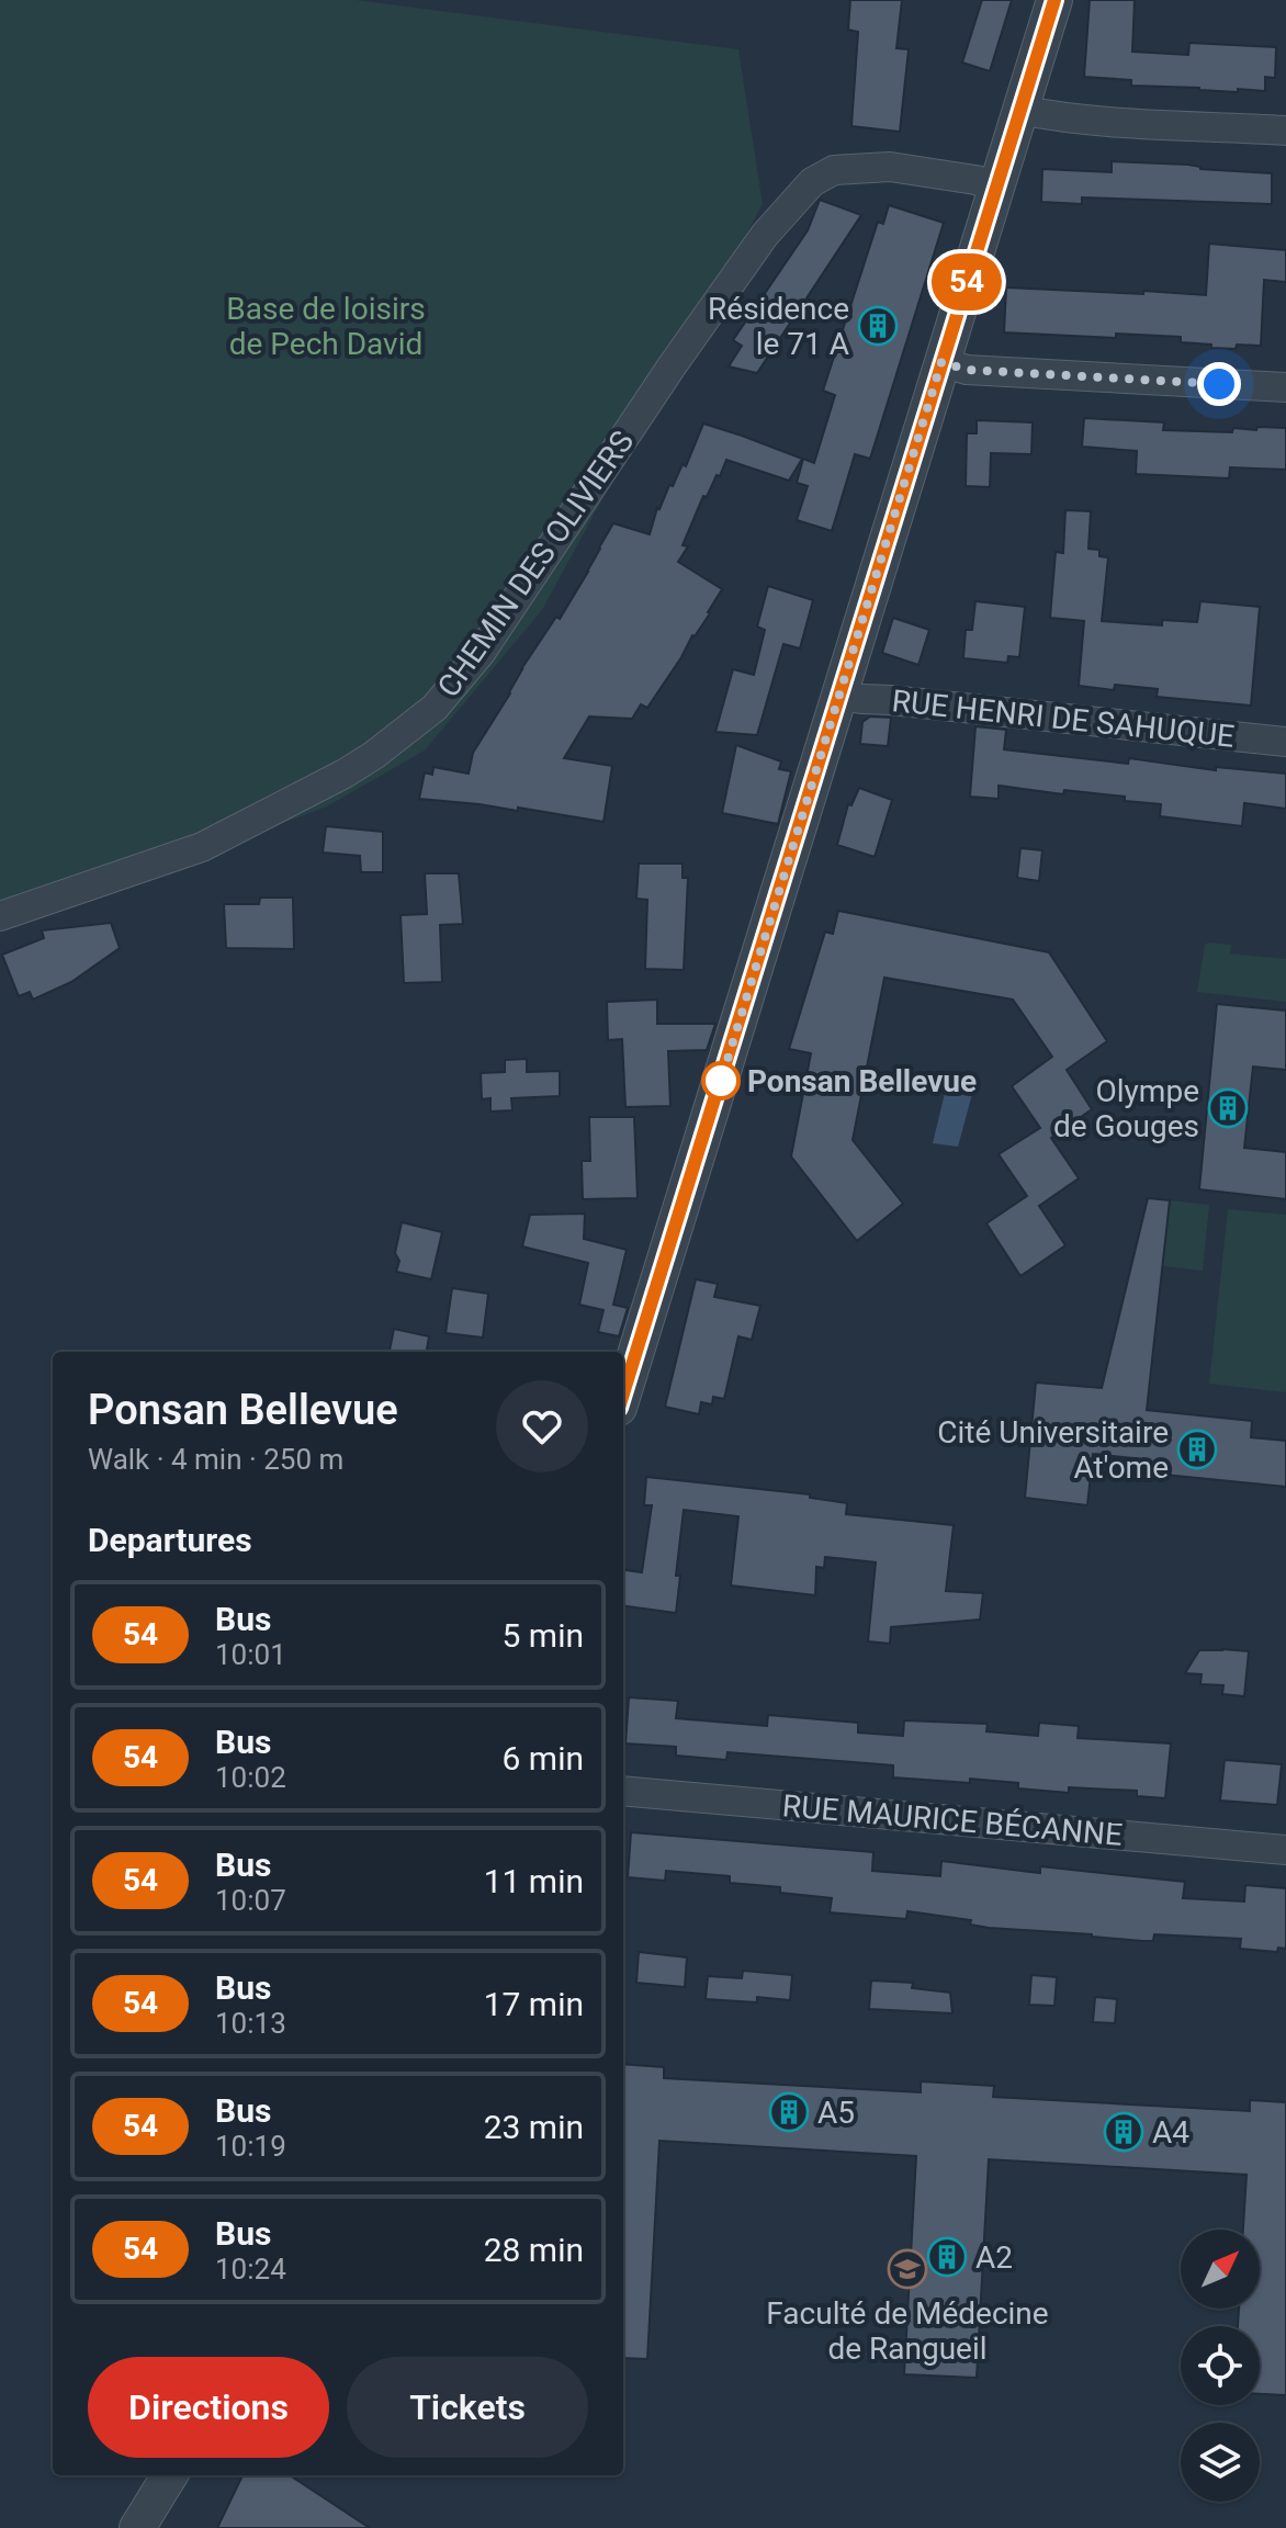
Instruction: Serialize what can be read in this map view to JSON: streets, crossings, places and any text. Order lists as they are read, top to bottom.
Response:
{
  "streets": {
    "street": ["CHEMIN DES OLIVIERS", "RUE HENRI DE SAHUQUE", "RUE MAURICE BÉCANNE"]
  },
  "parks": ["Base de loisirs de Pech David"],
  "places": {
    "building": [
      "Résidence le 71 A",
      "Olympe de Gouges",
      "Cité Universitaire At'ome",
      "A5",
      "A4",
      "A2"
    ],
    "other": ["Ponsan Bellevue"],
    "school or university": ["Faculté de Médecine de Rangueil"]
  },
  "lines": ["bus line 54"],
  "north": "top right",
  "page": {
    "on_map": "54",
    "heading": [
      ["Ponsan Bellevue", "Walk · 4 min · 250 m"],
      "Departures"
    ],
    "list": [
      {
        "mark": "54",
        "name": "Bus",
        "note": "10:01",
        "value": "5 min"
      },
      {
        "mark": "54",
        "name": "Bus",
        "note": "10:02",
        "value": "6 min"
      },
      {
        "mark": "54",
        "name": "Bus",
        "note": "10:07",
        "value": "11 min"
      },
      {
        "mark": "54",
        "name": "Bus",
        "note": "10:13",
        "value": "17 min"
      },
      {
        "mark": "54",
        "name": "Bus",
        "note": "10:19",
        "value": "23 min"
      },
      {
        "mark": "54",
        "name": "Bus",
        "note": "10:24",
        "value": "28 min"
      }
    ],
    "buttons": ["Directions", "Tickets"]
  }
}
